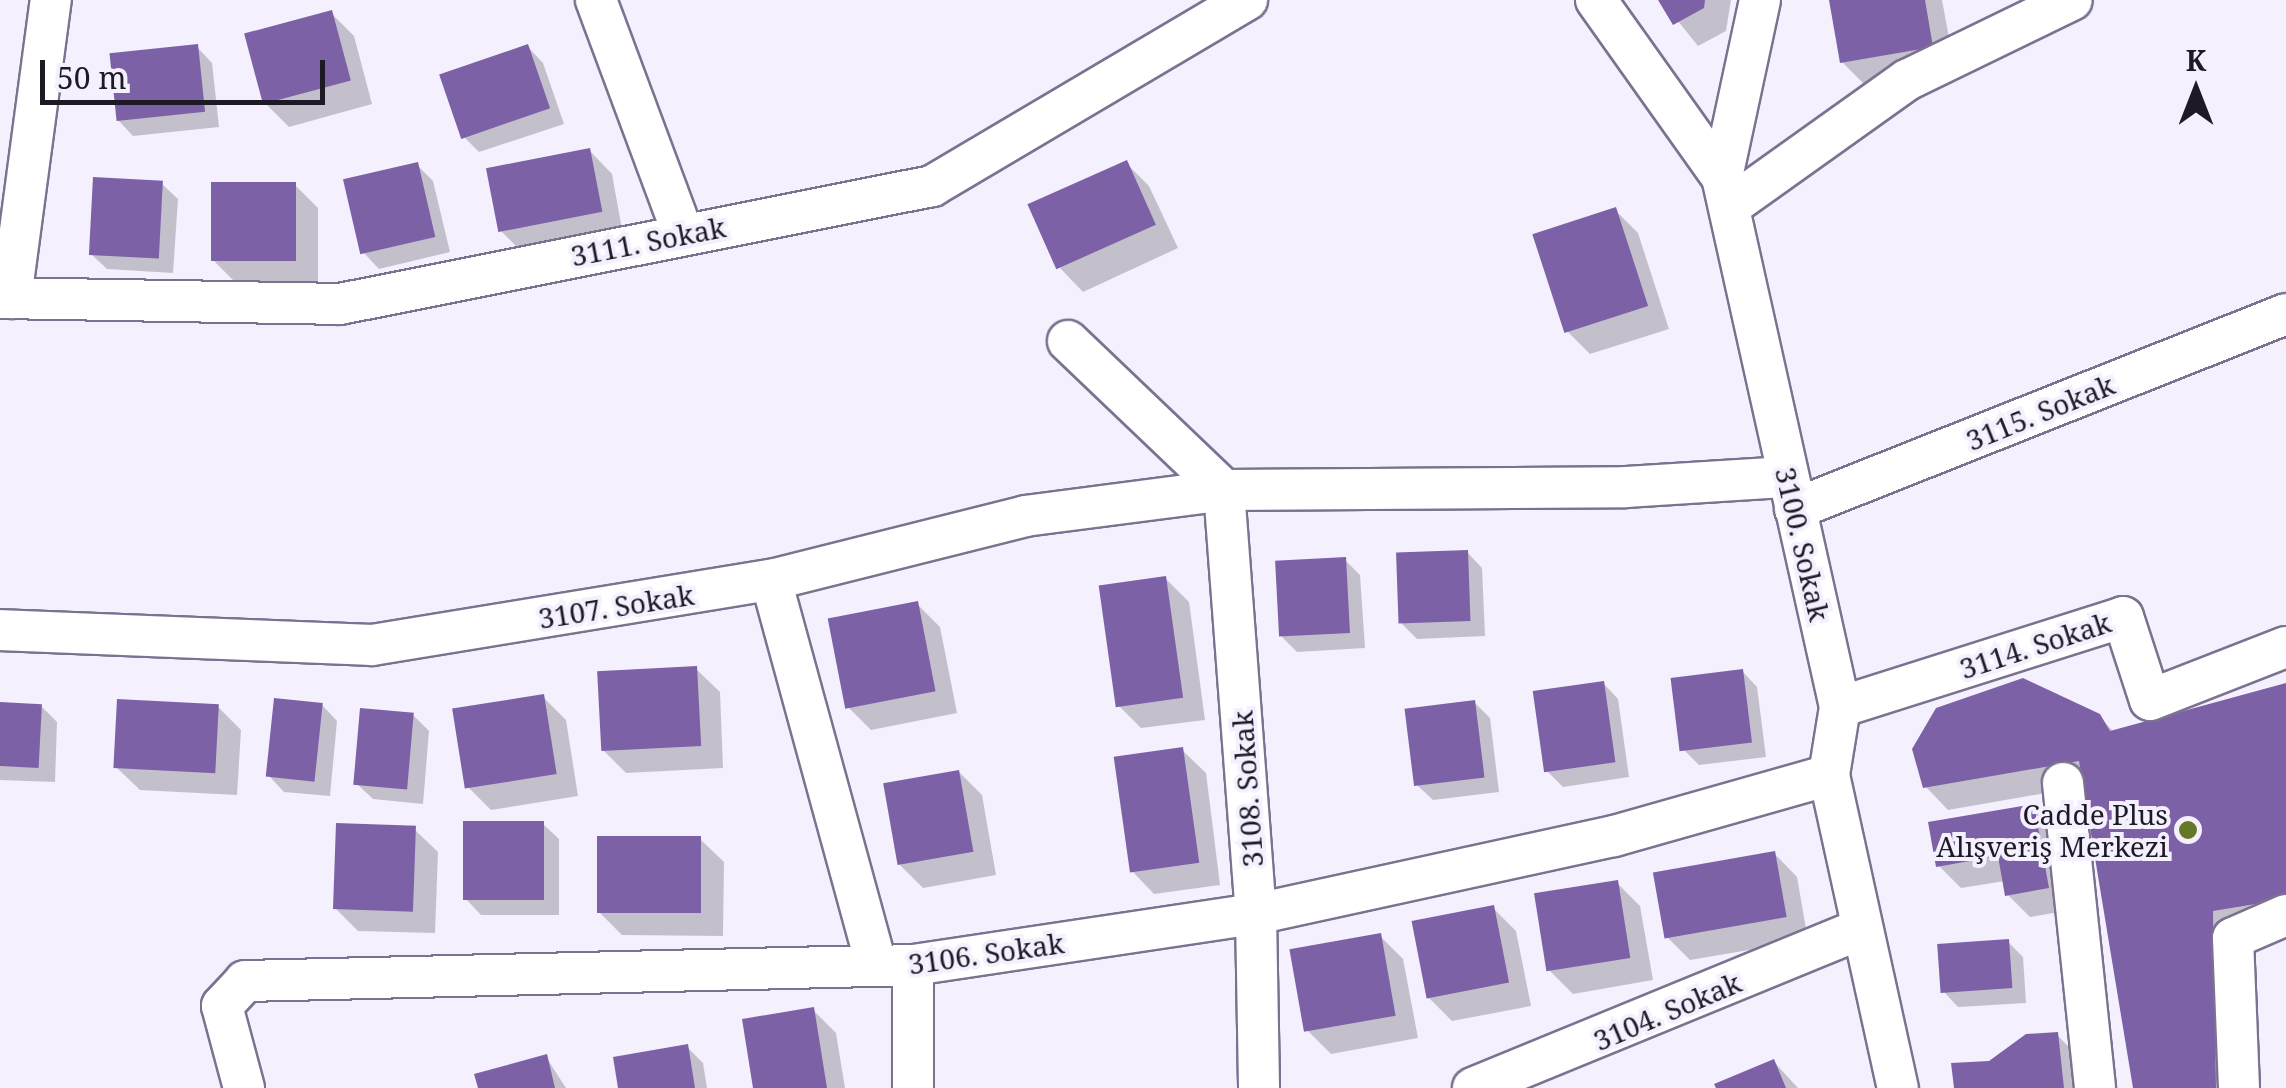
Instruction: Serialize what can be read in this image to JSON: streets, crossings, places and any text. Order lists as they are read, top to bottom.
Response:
{
  "streets": {
    "street": [
      "3111. Sokak",
      "3115. Sokak",
      "3100. Sokak",
      "3107. Sokak",
      "3114. Sokak",
      "3108. Sokak",
      "3106. Sokak",
      "3104. Sokak"
    ]
  },
  "crossings": [
    ["3115. Sokak", "3100. Sokak"],
    ["3115. Sokak", "3107. Sokak"],
    ["3115. Sokak", "3108. Sokak"],
    ["3100. Sokak", "3114. Sokak"],
    ["3100. Sokak", "3106. Sokak"],
    ["3100. Sokak", "3104. Sokak"],
    ["3107. Sokak", "3108. Sokak"],
    ["3108. Sokak", "3106. Sokak"]
  ],
  "places": ["Cadde Plus Alışveriş Merkezi"],
  "scale_bar": "50 m",
  "north": "top"
}
